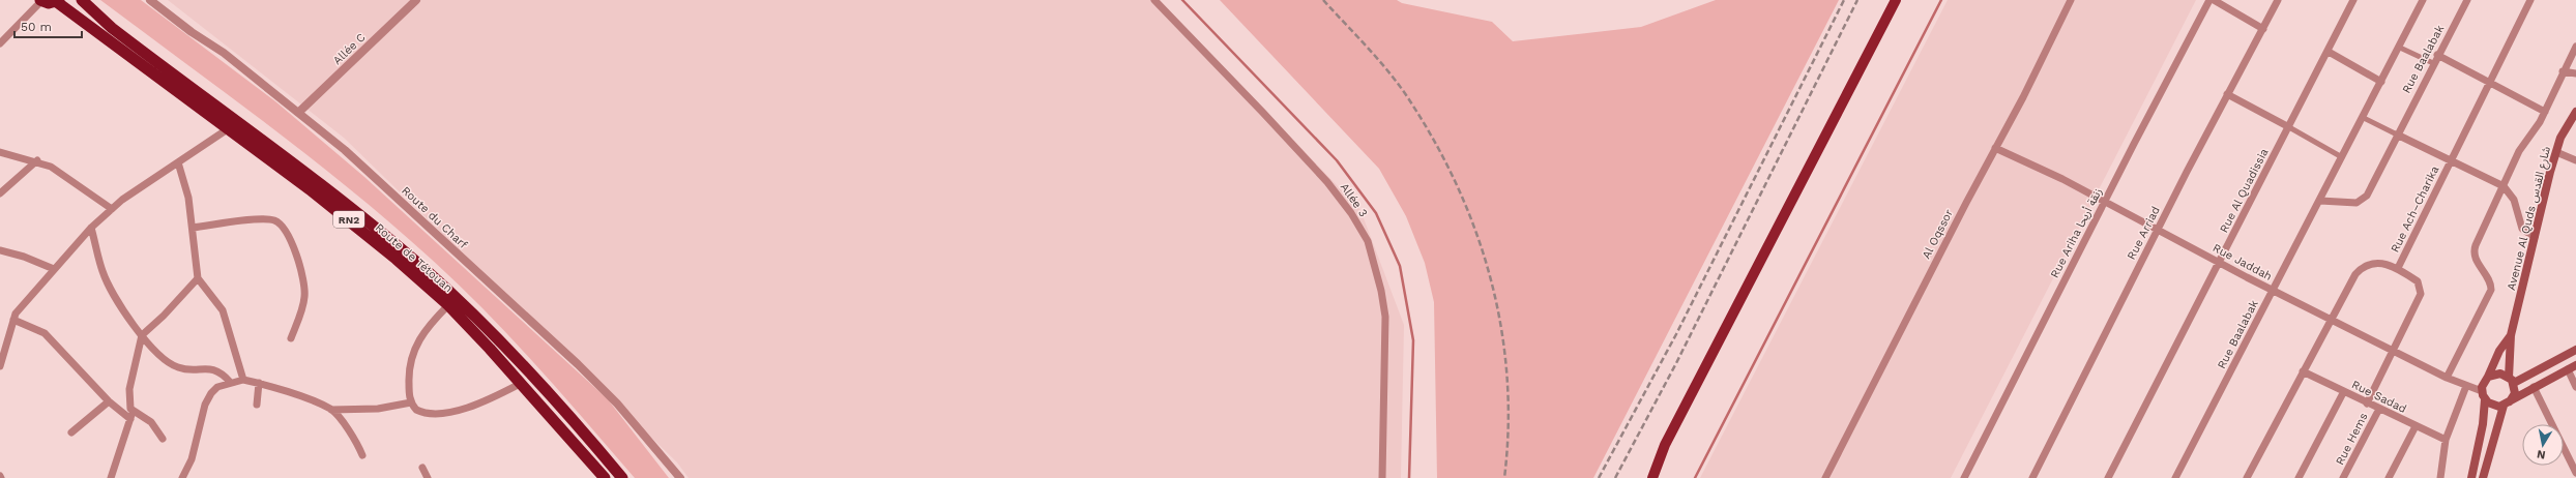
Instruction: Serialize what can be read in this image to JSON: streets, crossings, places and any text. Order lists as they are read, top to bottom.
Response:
{
  "streets": {
    "highway": ["RN2", "Route de Tétouan"],
    "main road": ["Avenue Al Quds شارع القدس"],
    "street": [
      "Allée C",
      "Rue Baalabak",
      "Rue Al Quadissia",
      "Allée 3",
      "Rue Ach–Charika",
      "Route du Charf",
      "Rue Ariha زنقة أريحا",
      "Rue Arriad",
      "Al Oqssor",
      "Rue Jaddah",
      "Rue Sadad",
      "Rue Hems"
    ]
  },
  "crossings": [
    ["Allée C", "Route du Charf"],
    ["Rue Baalabak", "Rue Jaddah"],
    ["Rue Al Quadissia", "Rue Jaddah"],
    ["Rue Ach–Charika", "Rue Jaddah"],
    ["Rue Ach–Charika", "Rue Sadad"],
    ["Avenue Al Quds شارع القدس", "Rue Jaddah"],
    ["RN2", "Route de Tétouan"],
    ["Rue Ariha زنقة أريحا", "Rue Jaddah"],
    ["Rue Arriad", "Rue Jaddah"],
    ["Al Oqssor", "Rue Jaddah"],
    ["Rue Sadad", "Rue Hems"]
  ],
  "scale_bar": "50 m",
  "north": "bottom"
}
